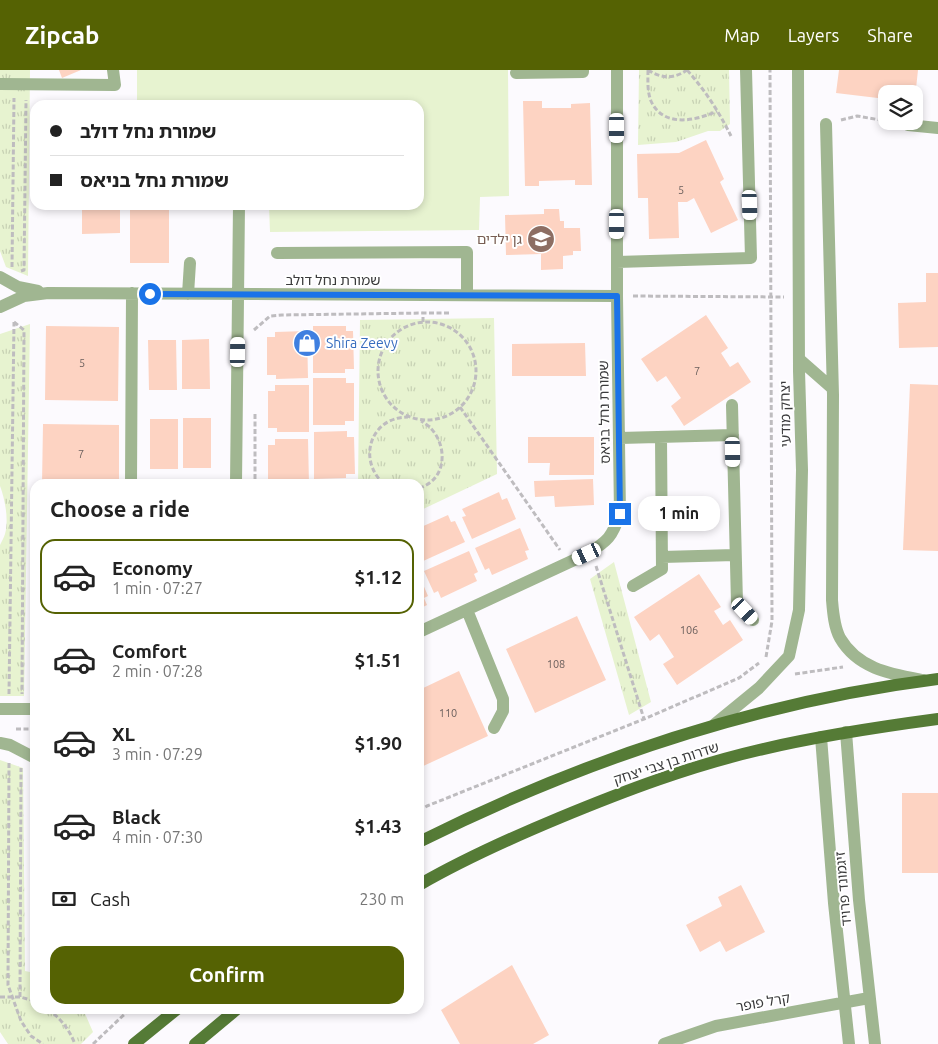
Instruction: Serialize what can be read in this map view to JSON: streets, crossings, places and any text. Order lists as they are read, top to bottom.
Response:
{
  "streets": {
    "main road": ["שדרות בן צבי יצחק"],
    "street": [
      "שמורת נחל דולב",
      "שמורת נחל בניאס",
      "יצחק מודעי",
      "זיגמונד פרויד",
      "קרל פופר"
    ]
  },
  "crossings": [
    ["שמורת נחל דולב", "שמורת נחל בניאס"],
    ["יצחק מודעי", "שדרות בן צבי יצחק"],
    ["שדרות בן צבי יצחק", "זיגמונד פרויד"],
    ["זיגמונד פרויד", "קרל פופר"]
  ],
  "places": {
    "school or university": ["גן ילדים"],
    "shop": ["Shira Zeevy"]
  },
  "house_numbers": [
    "5",
    "5",
    "7",
    "7",
    "106",
    "108",
    "110"
  ],
  "page": {
    "header": "Zipcab",
    "nav": ["Map", "Layers", "Share"],
    "banner": ["שמורת נחל דולב", "שמורת נחל בניאס"],
    "heading": "Choose a ride",
    "bubble": "1 min",
    "list": [
      {
        "name": "Economy",
        "note": "1 min · 07:27",
        "value": "$1.12"
      },
      {
        "name": "Comfort",
        "note": "2 min · 07:28",
        "value": "$1.51"
      },
      {
        "name": "XL",
        "note": "3 min · 07:29",
        "value": "$1.90"
      },
      {
        "name": "Black",
        "note": "4 min · 07:30",
        "value": "$1.43"
      }
    ],
    "pay": ["Cash", "230 m"],
    "buttons": "Confirm"
  }
}
